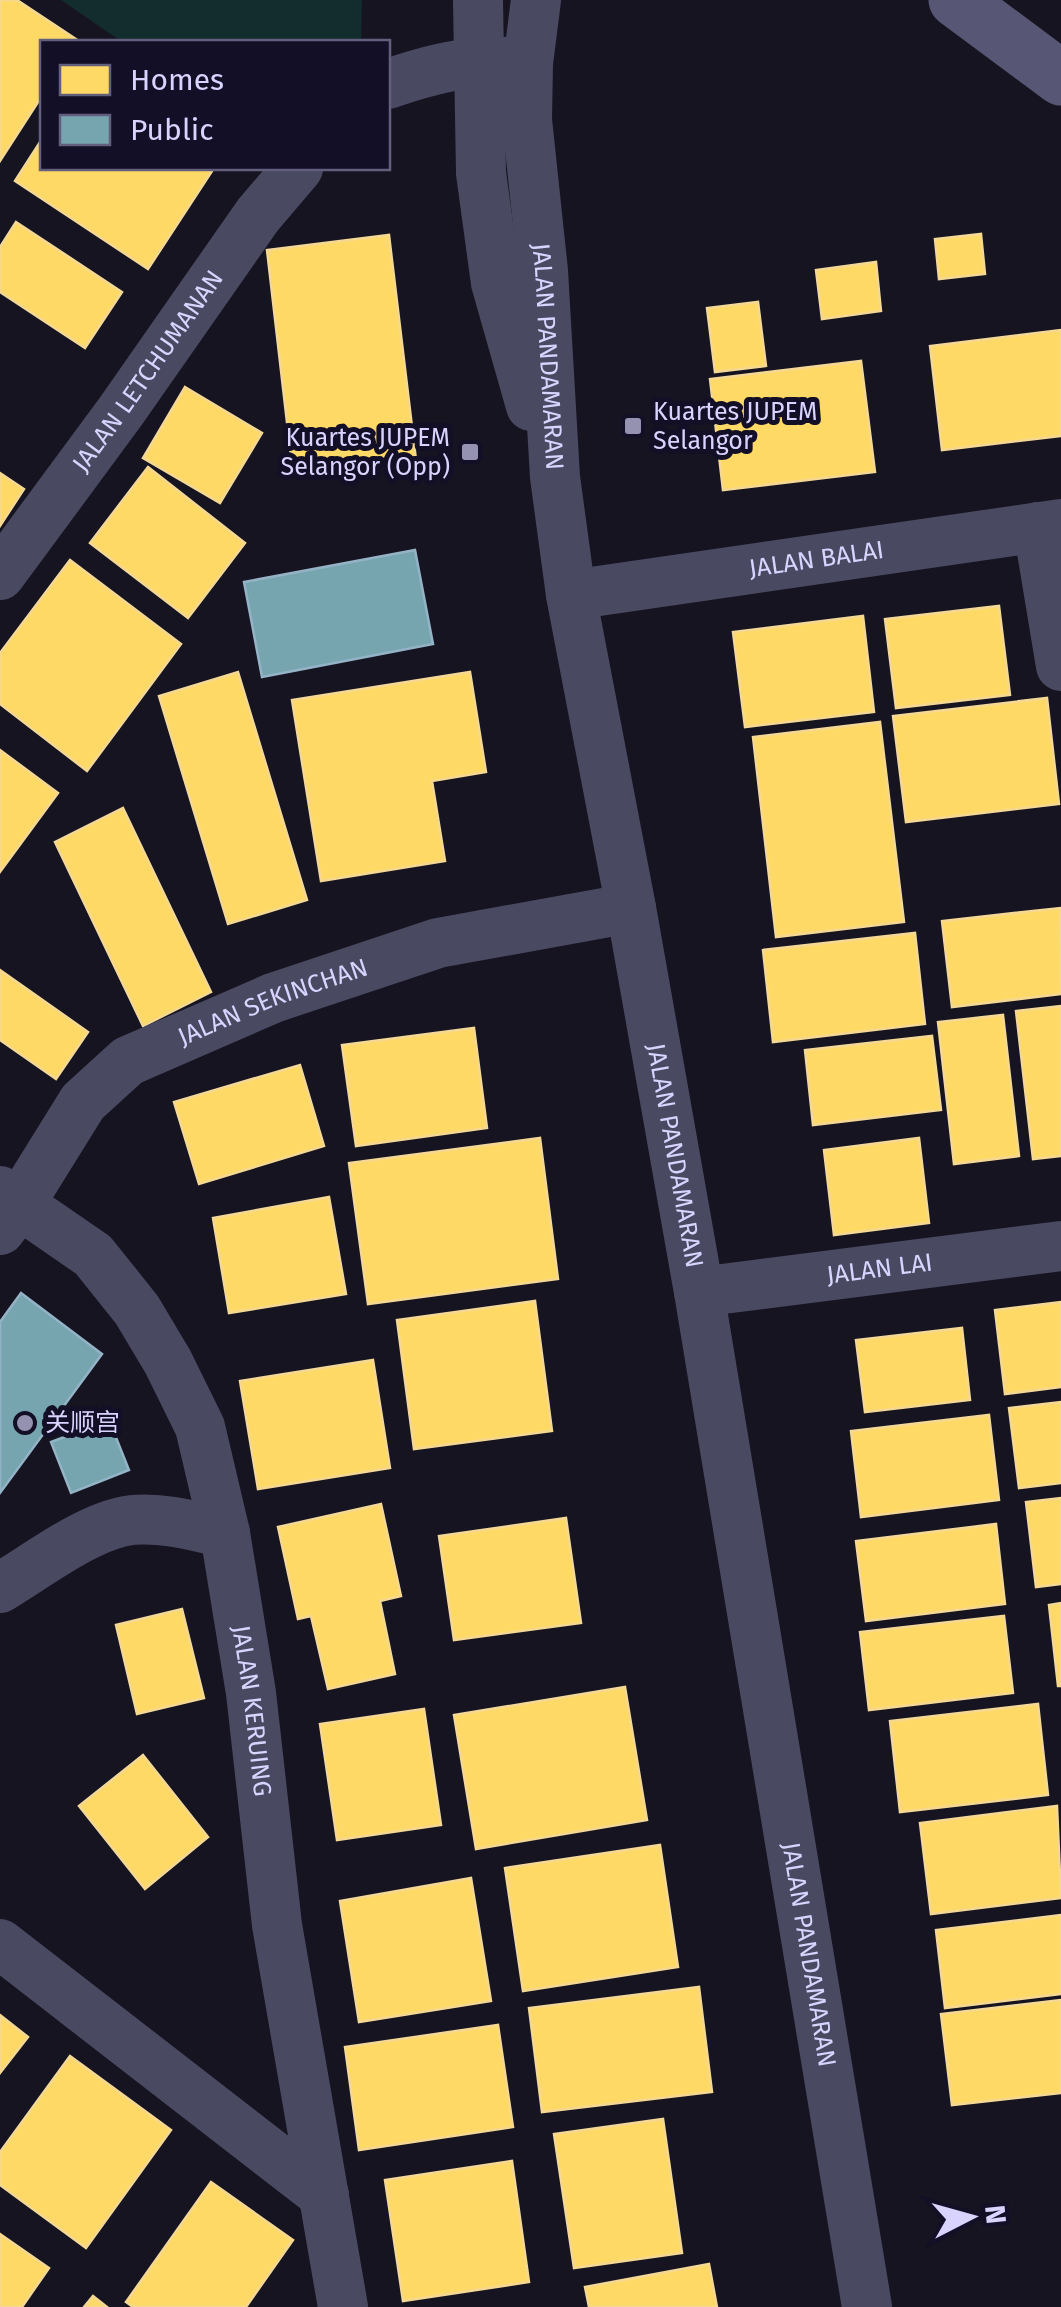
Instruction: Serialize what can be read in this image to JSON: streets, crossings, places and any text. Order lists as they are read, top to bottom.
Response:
{
  "streets": {
    "street": [
      "JALAN PANDAMARAN",
      "JALAN LETCHUMANAN",
      "JALAN BALAI",
      "JALAN SEKINCHAN",
      "JALAN LAI",
      "JALAN KERUING"
    ]
  },
  "crossings": [
    ["JALAN PANDAMARAN", "JALAN BALAI"],
    ["JALAN PANDAMARAN", "JALAN SEKINCHAN"],
    ["JALAN PANDAMARAN", "JALAN LAI"],
    ["JALAN SEKINCHAN", "JALAN KERUING"]
  ],
  "places": {
    "transit": ["Kuartes JUPEM Selangor", "Kuartes JUPEM Selangor (Opp)"],
    "other": ["关顺宫"]
  },
  "legend": ["Homes", "Public"],
  "north": "right"
}
